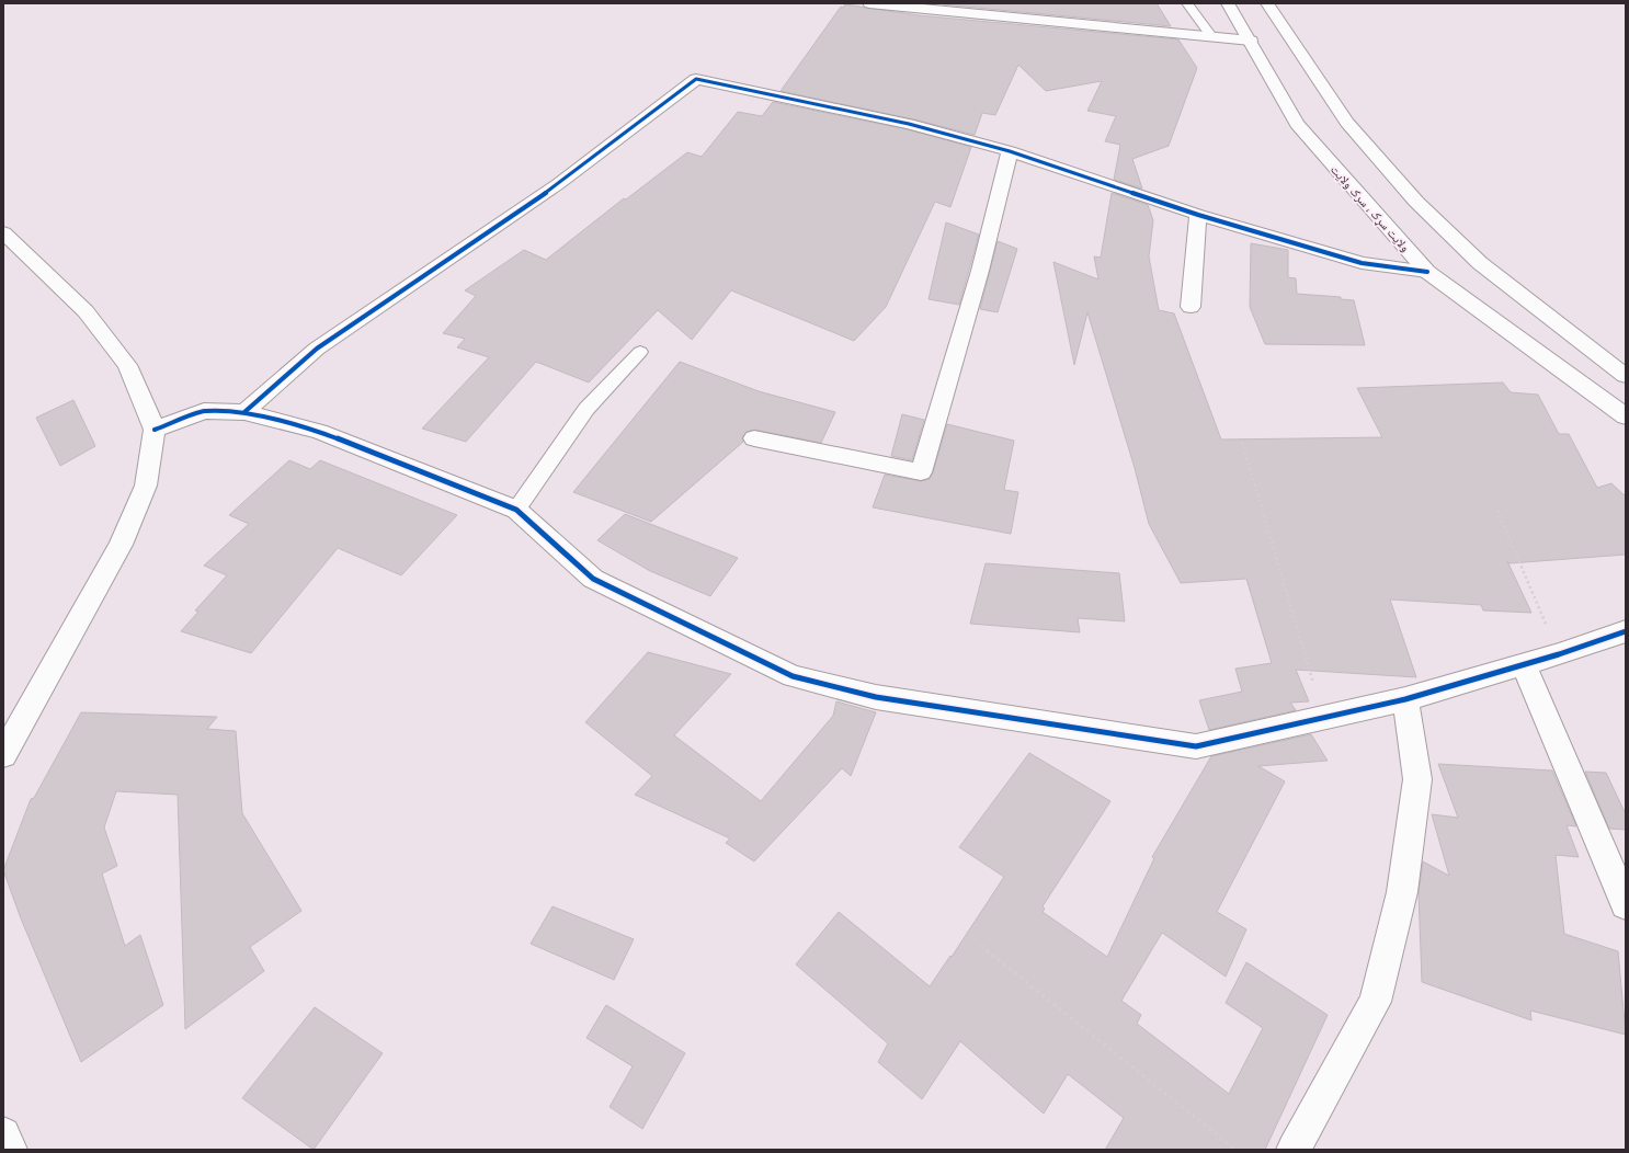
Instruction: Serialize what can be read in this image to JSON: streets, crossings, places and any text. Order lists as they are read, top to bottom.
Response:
{
  "streets": {
    "street": ["ولایت سړک ، سرک ولایت"]
  }
}
